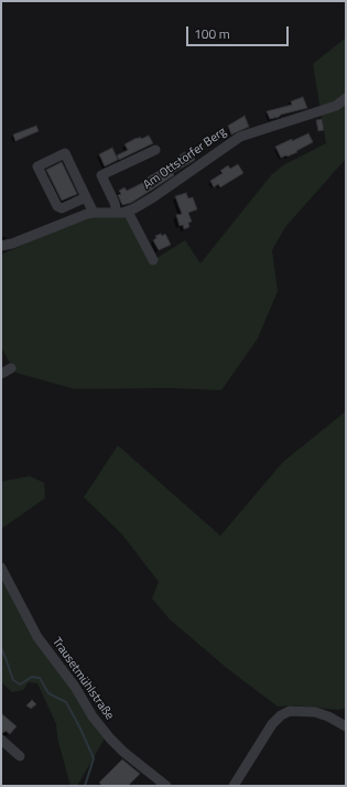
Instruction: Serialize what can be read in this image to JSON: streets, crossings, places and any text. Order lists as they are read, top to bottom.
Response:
{
  "streets": {
    "street": ["Am Ottstorfer Berg", "Trausetmühlstraße"]
  },
  "scale_bar": "100 m"
}
